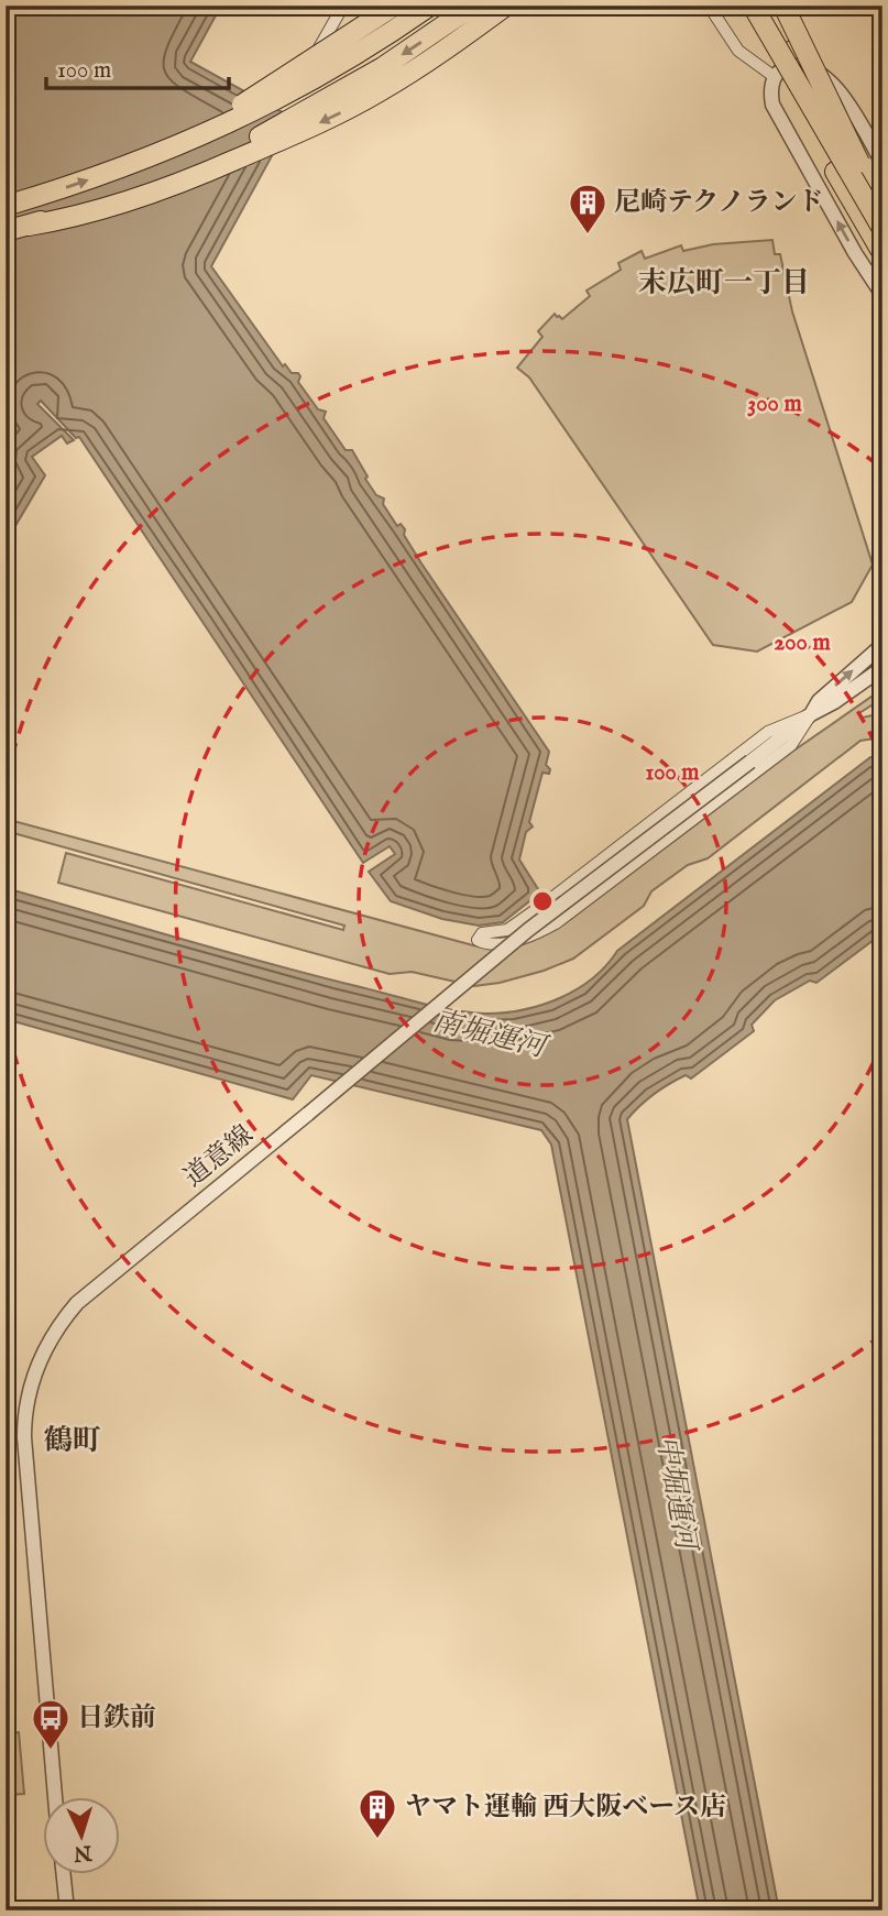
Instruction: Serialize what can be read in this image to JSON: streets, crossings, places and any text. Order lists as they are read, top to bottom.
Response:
{
  "streets": {
    "street": ["道意線"]
  },
  "districts": ["末広町一丁目", "鶴町"],
  "water": ["南堀運河", "中堀運河"],
  "places": {
    "building": ["尼崎テクノランド", "ヤマト運輸 西大阪ベース店"],
    "bus stop": ["日鉄前"]
  },
  "scale_bar": "100 m",
  "north": "bottom",
  "rings": ["300 m", "200 m", "100 m"]
}
